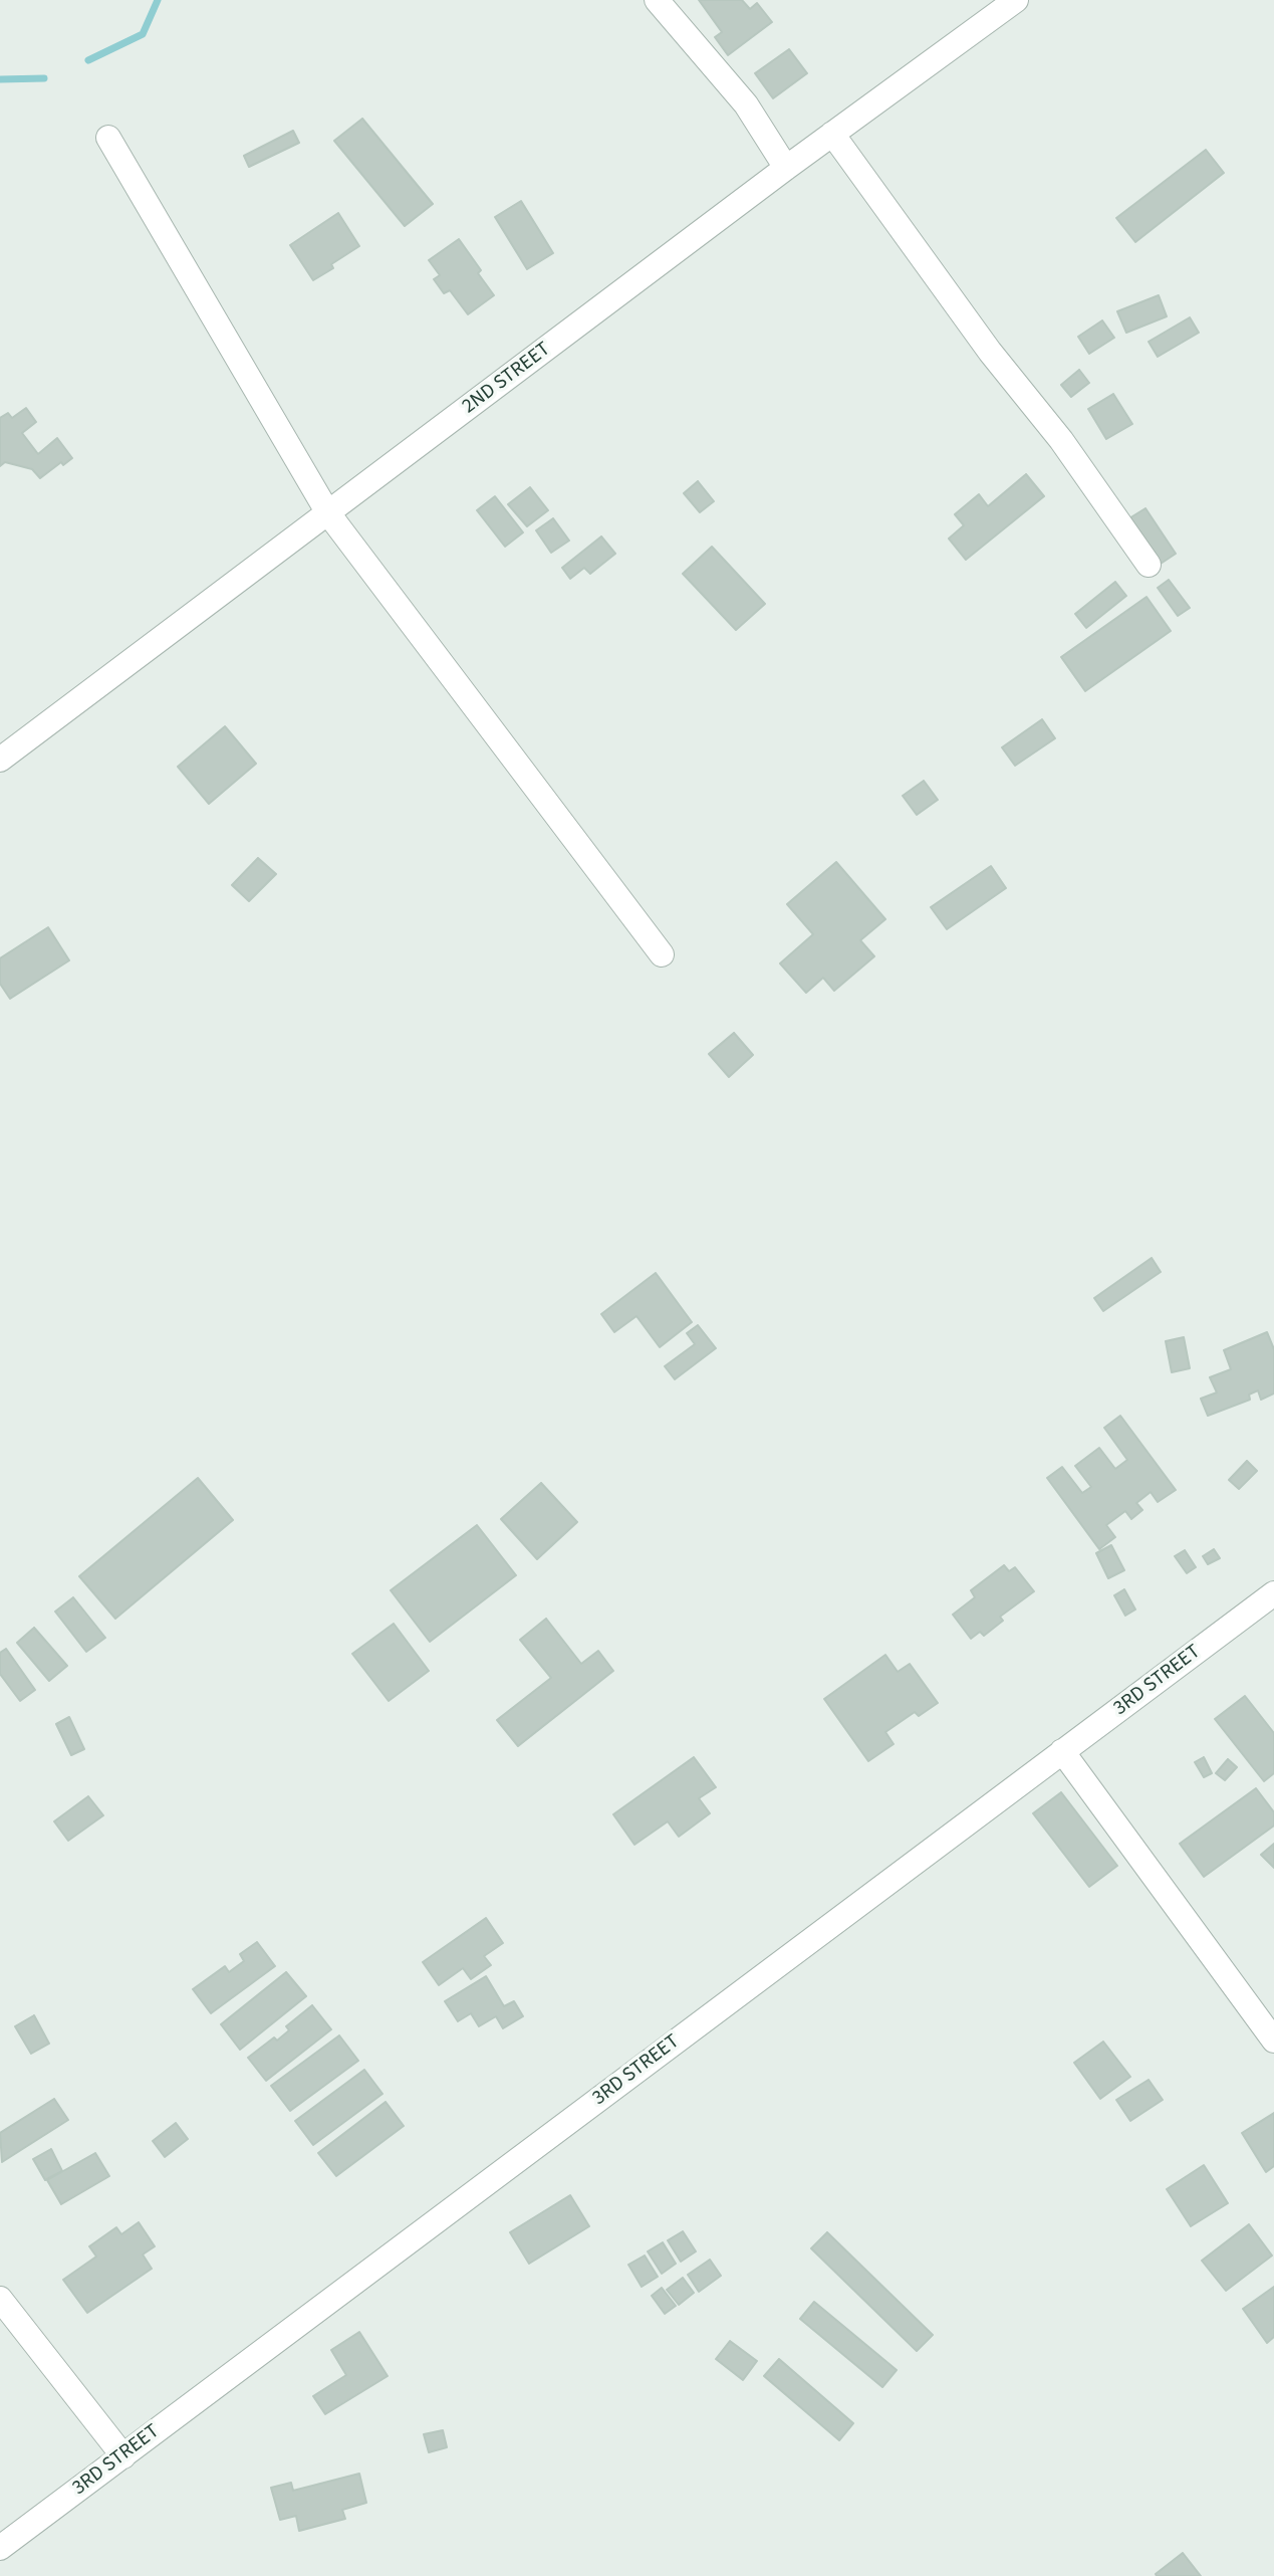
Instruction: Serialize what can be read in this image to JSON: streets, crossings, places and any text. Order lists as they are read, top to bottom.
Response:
{
  "streets": {
    "street": ["2ND STREET", "3RD STREET"]
  }
}
